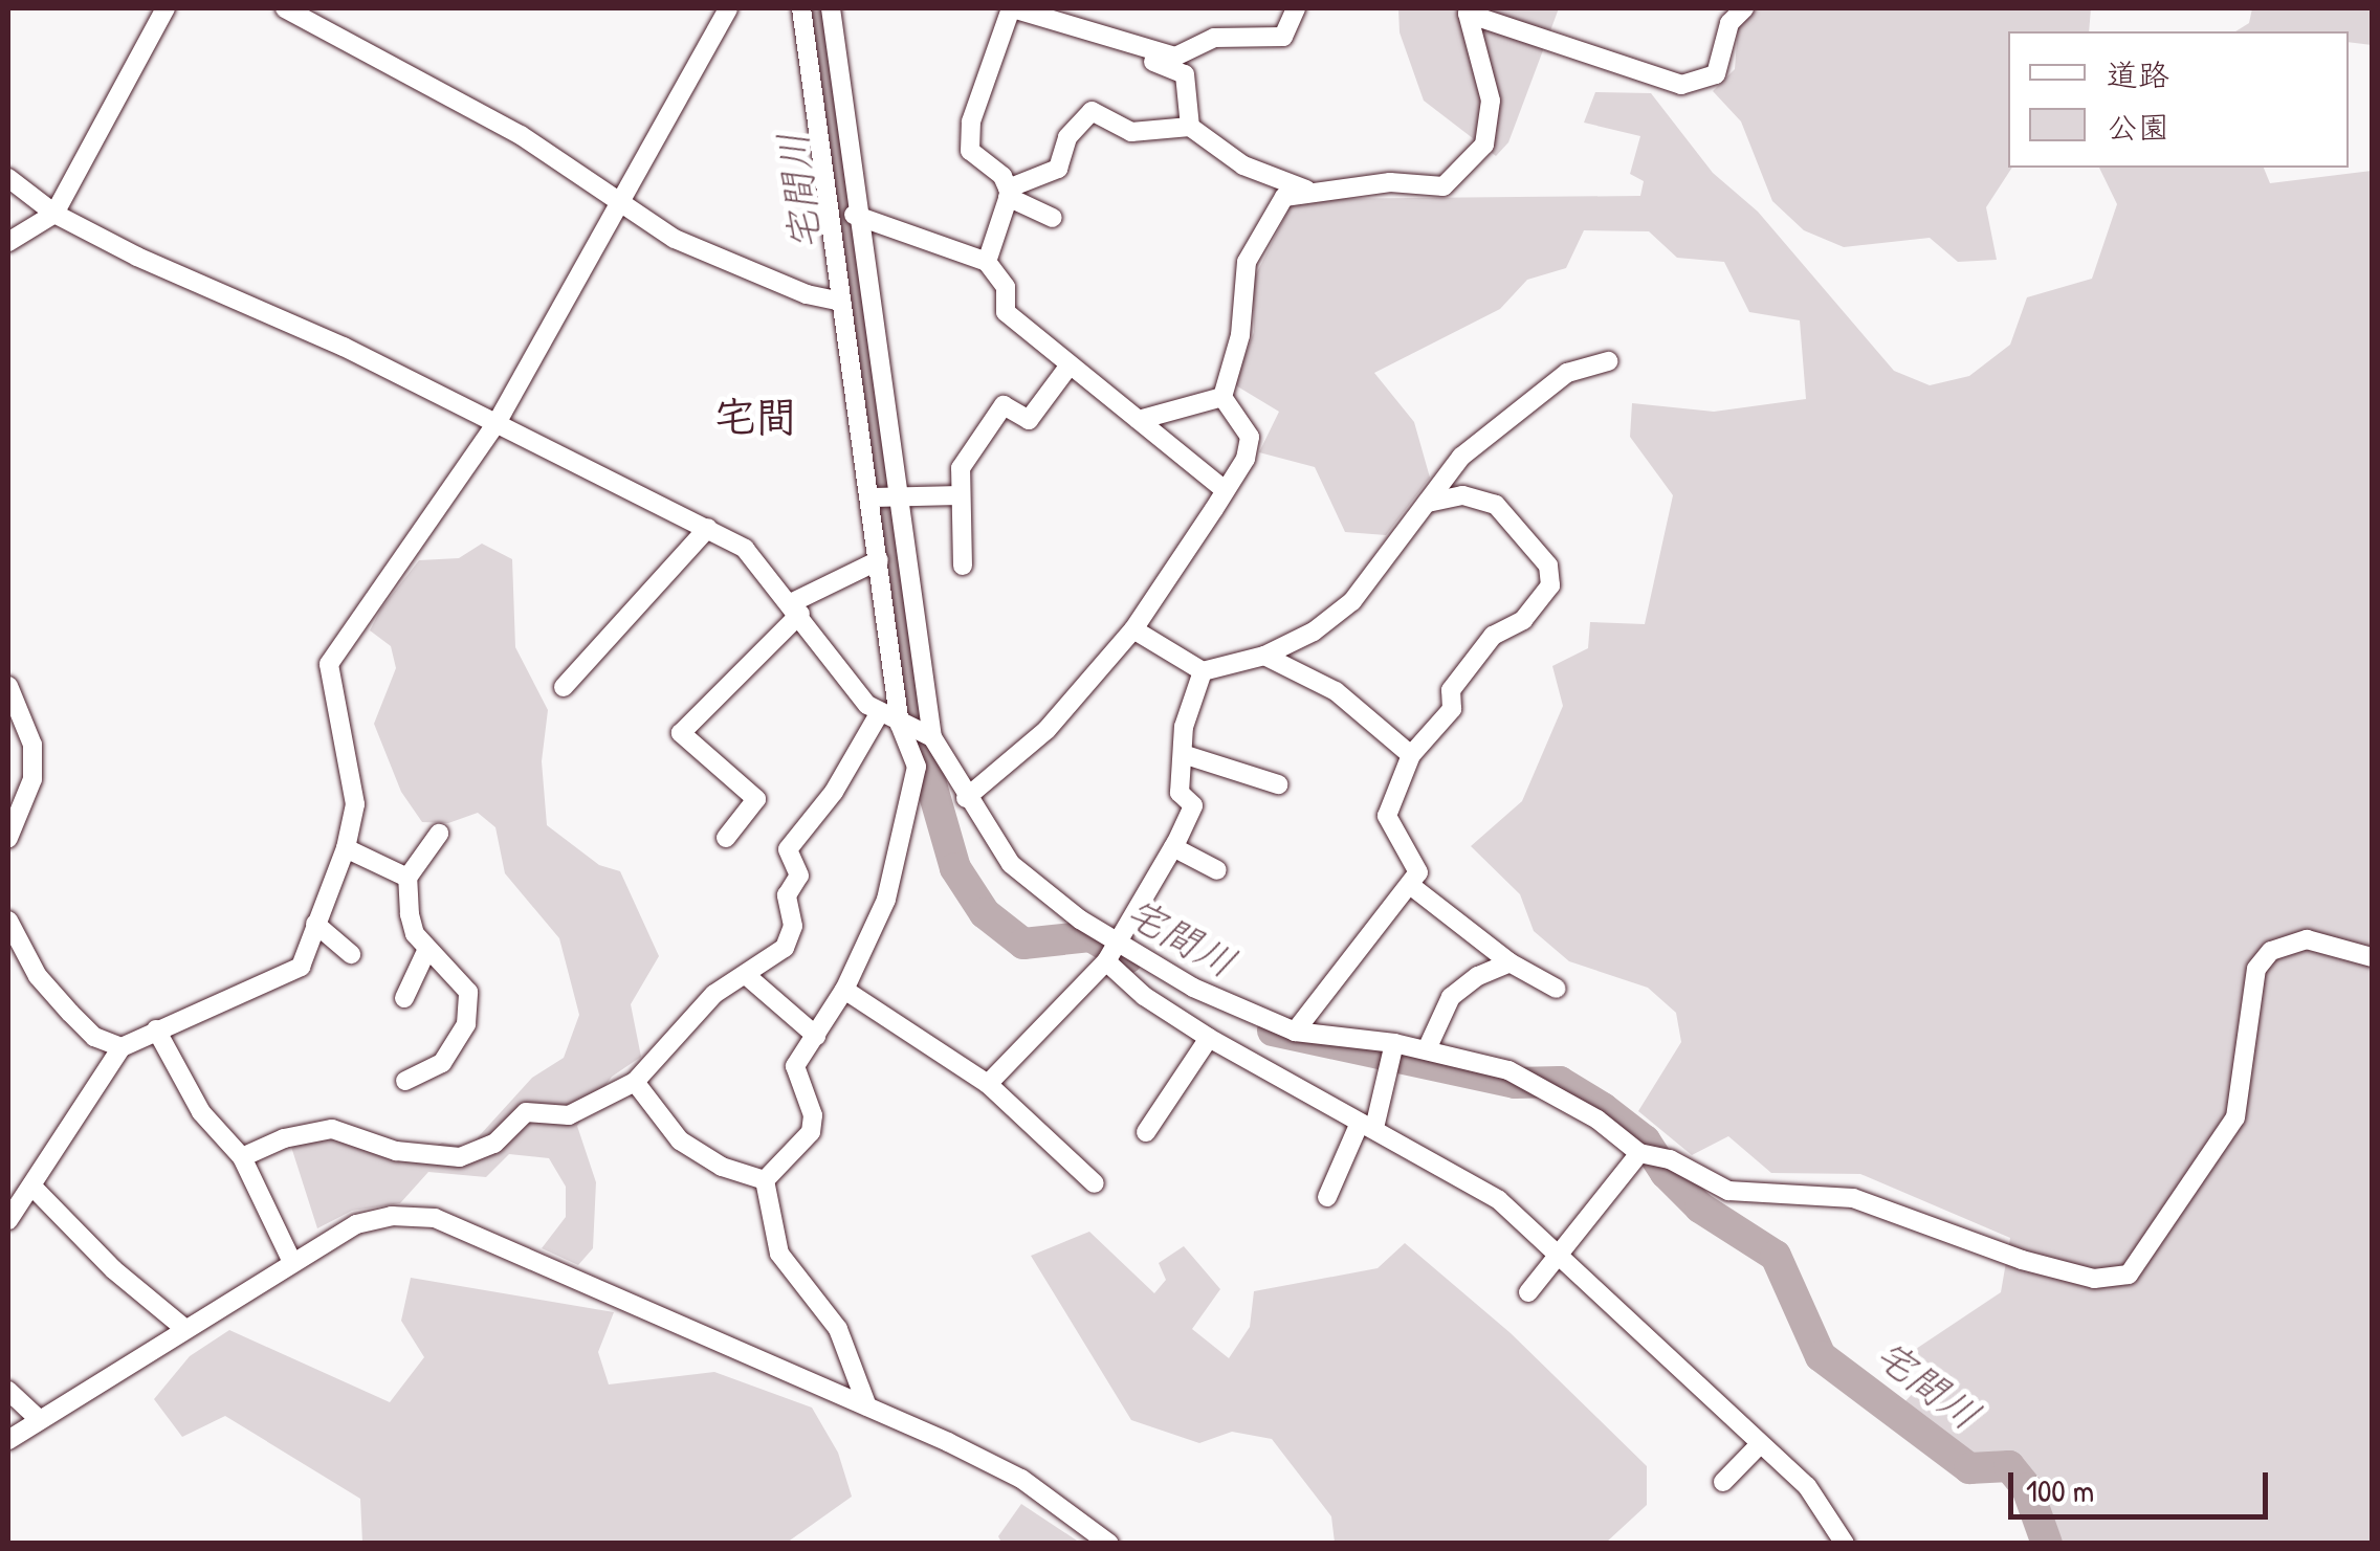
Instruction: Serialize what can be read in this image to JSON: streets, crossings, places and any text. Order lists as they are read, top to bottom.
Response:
{
  "districts": ["宅間"],
  "water": ["宅間川"],
  "legend": ["道路", "公園"],
  "scale_bar": "100 m"
}
